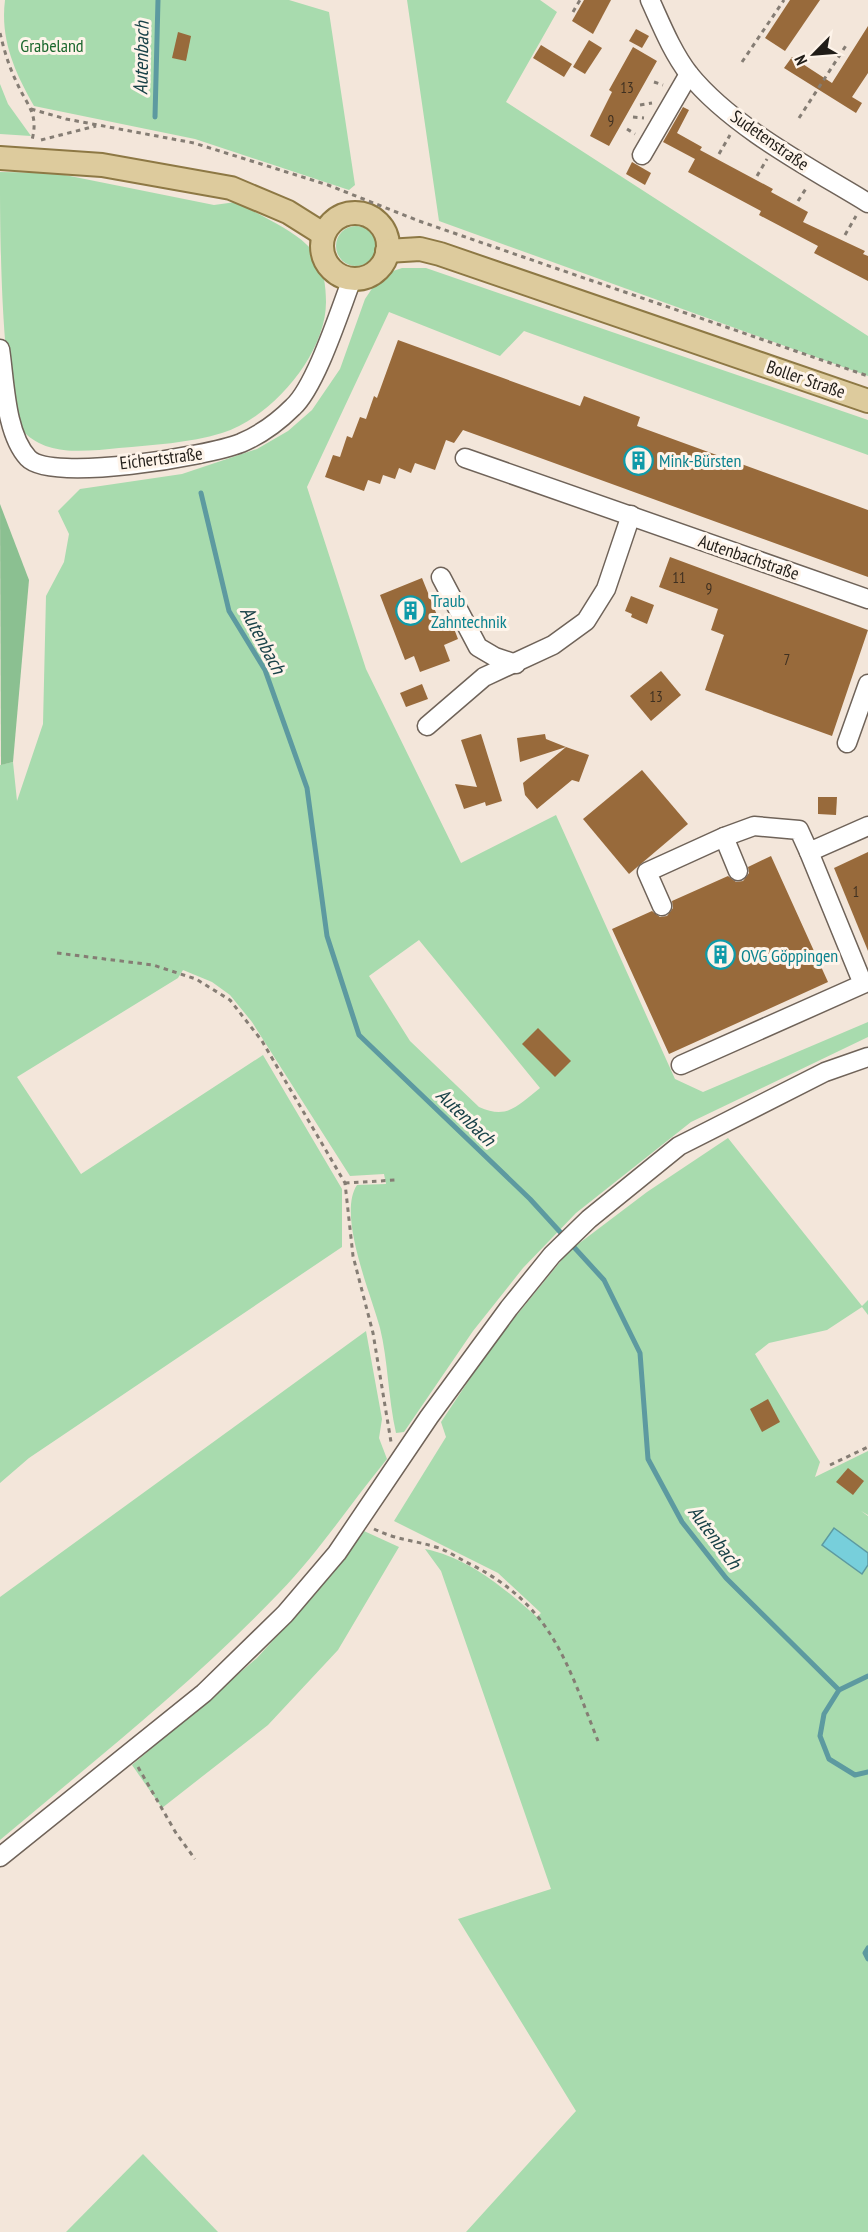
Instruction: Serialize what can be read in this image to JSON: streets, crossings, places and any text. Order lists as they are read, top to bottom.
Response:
{
  "streets": {
    "main road": ["Boller Straße"],
    "street": ["Sudetenstraße", "Eichertstraße", "Autenbachstraße"]
  },
  "crossings": [
    ["Boller Straße", "Eichertstraße"]
  ],
  "water": ["Autenbach"],
  "parks": ["Grabeland"],
  "places": {
    "building": ["Mink-Bürsten", "Traub Zahntechnik", "OVG Göppingen"]
  },
  "house_numbers": [
    "13",
    "9",
    "11",
    "9",
    "7",
    "13",
    "1"
  ],
  "north": "bottom left"
}
